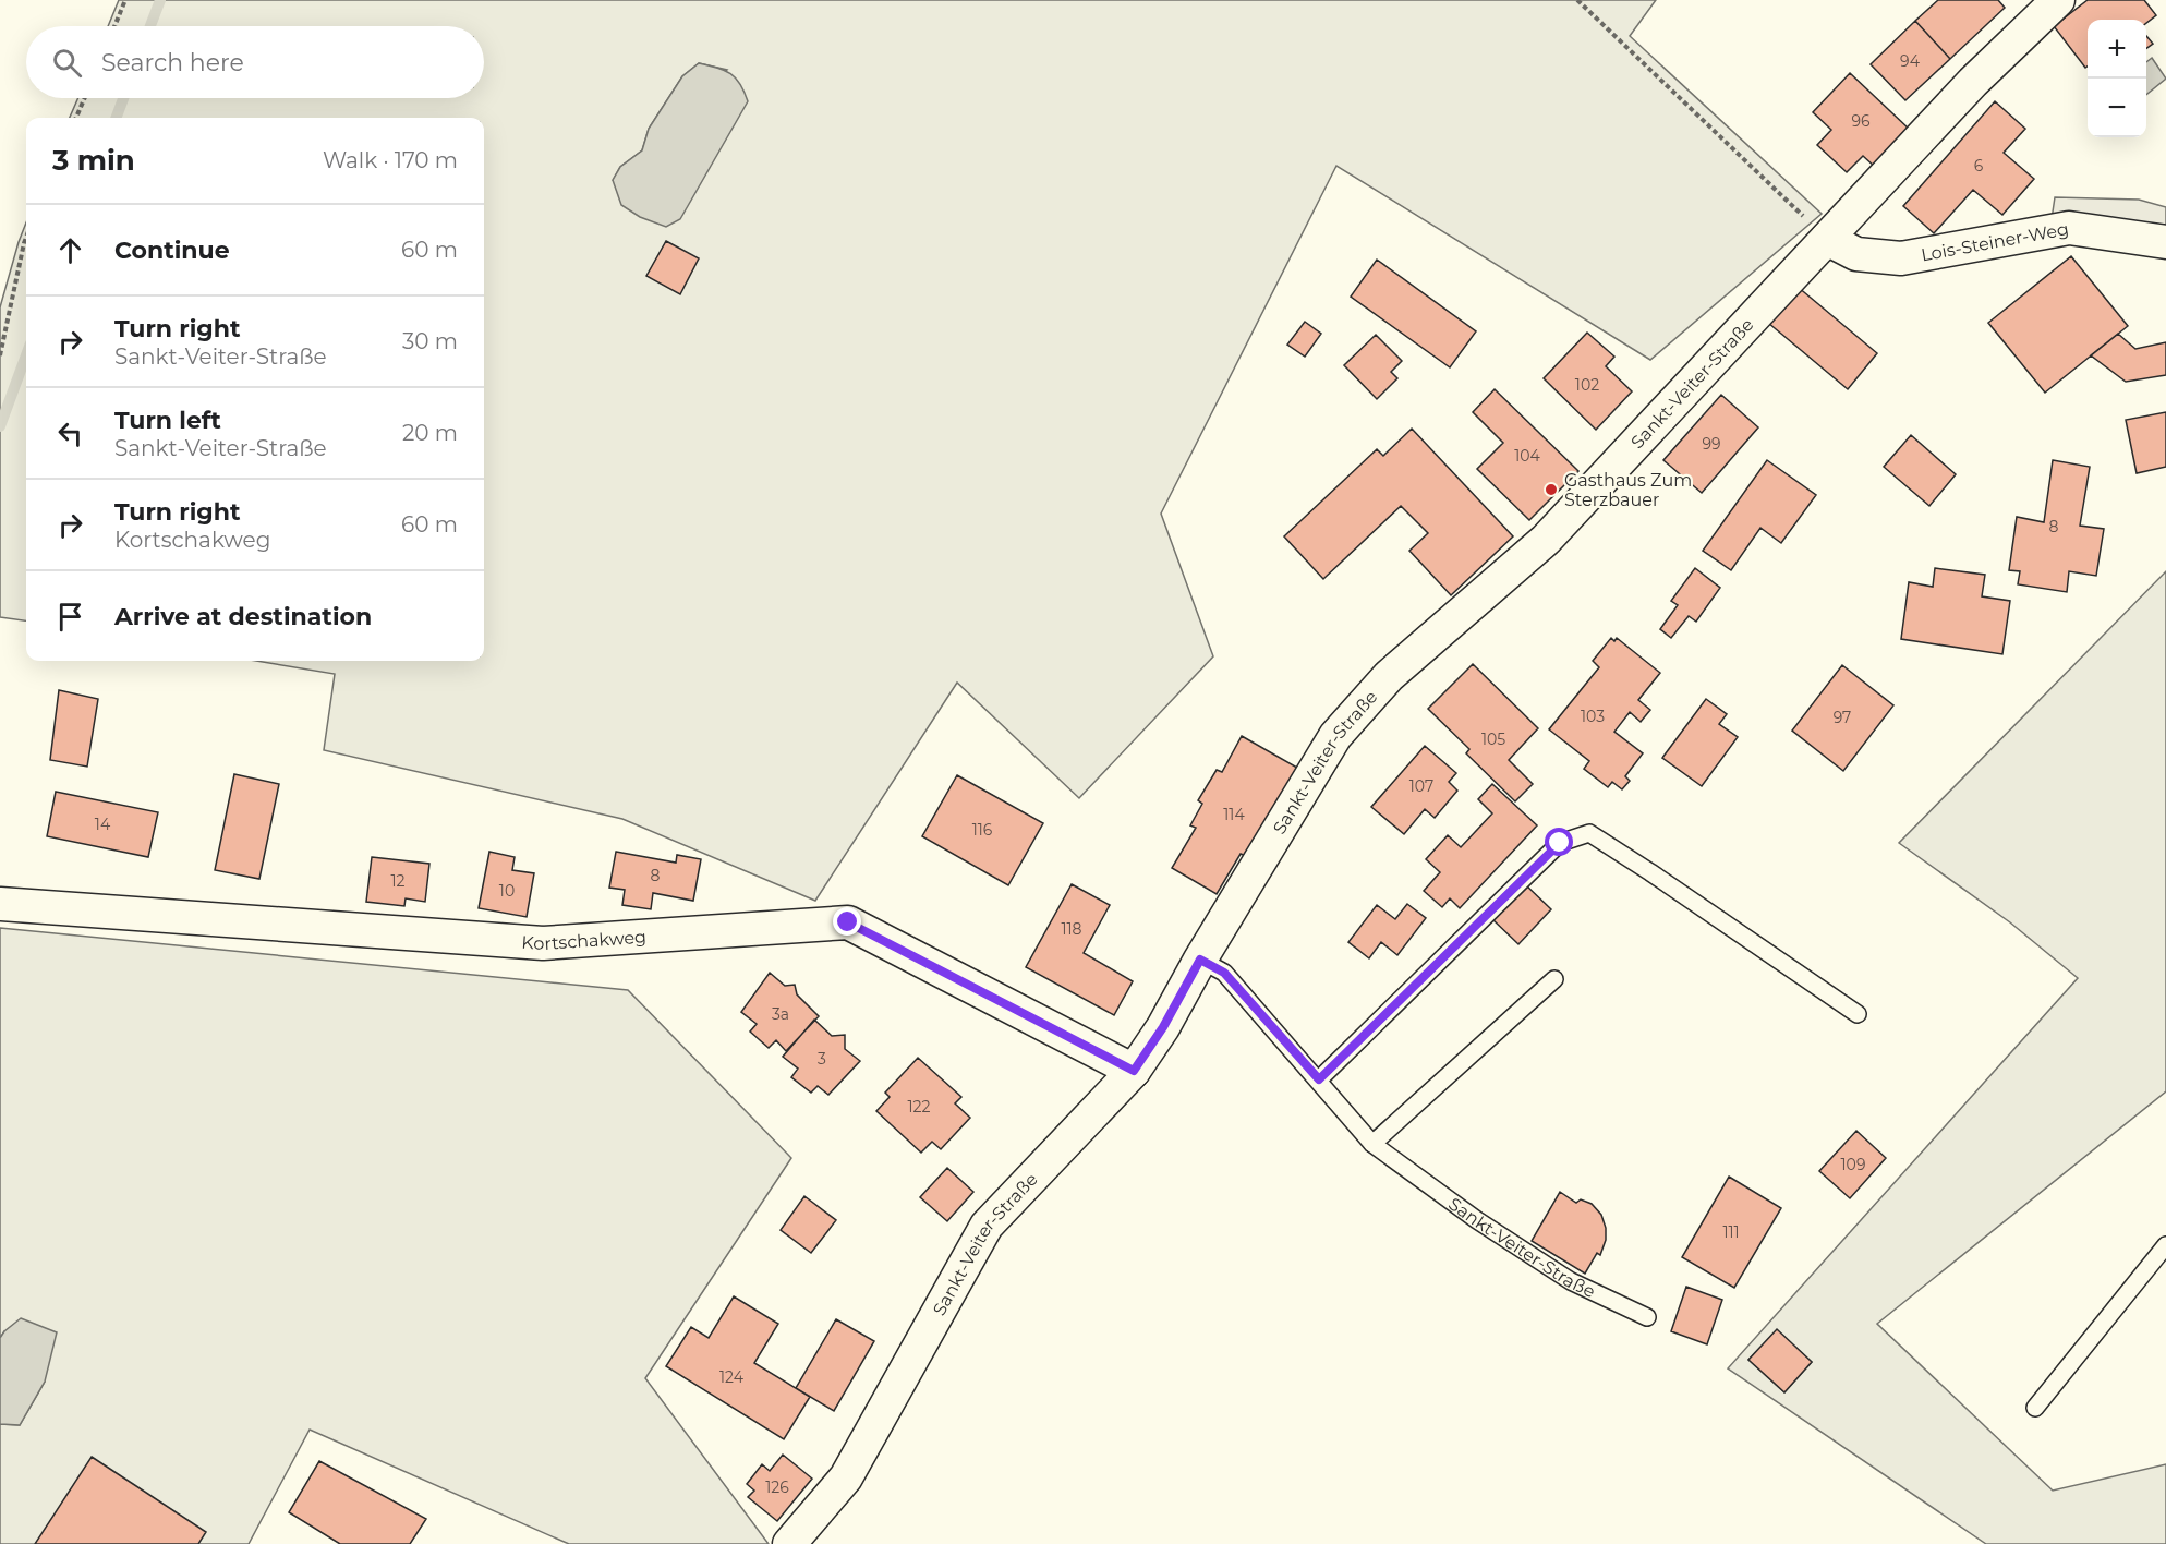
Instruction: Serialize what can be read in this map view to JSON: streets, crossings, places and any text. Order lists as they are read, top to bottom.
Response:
{
  "streets": {
    "street": ["Lois-Steiner-Weg", "Sankt-Veiter-Straße", "Kortschakweg"]
  },
  "crossings": [
    ["Lois-Steiner-Weg", "Sankt-Veiter-Straße"],
    ["Sankt-Veiter-Straße", "Kortschakweg"]
  ],
  "places": ["Gasthaus Zum Sterzbauer"],
  "house_numbers": [
    "94",
    "96",
    "6",
    "102",
    "99",
    "104",
    "8",
    "103",
    "97",
    "105",
    "107",
    "114",
    "14",
    "116",
    "8",
    "12",
    "10",
    "118",
    "3a",
    "3",
    "122",
    "109",
    "111",
    "124",
    "126"
  ],
  "page": {
    "map_buttons": ["+", "−"],
    "search": "Search here",
    "heading": ["3 min", "Walk · 170 m"],
    "list": [
      ["Continue", "60 m"],
      ["Turn right", "Sankt-Veiter-Straße", "30 m"],
      ["Turn left", "Sankt-Veiter-Straße", "20 m"],
      ["Turn right", "Kortschakweg", "60 m"],
      "Arrive at destination"
    ]
  }
}
